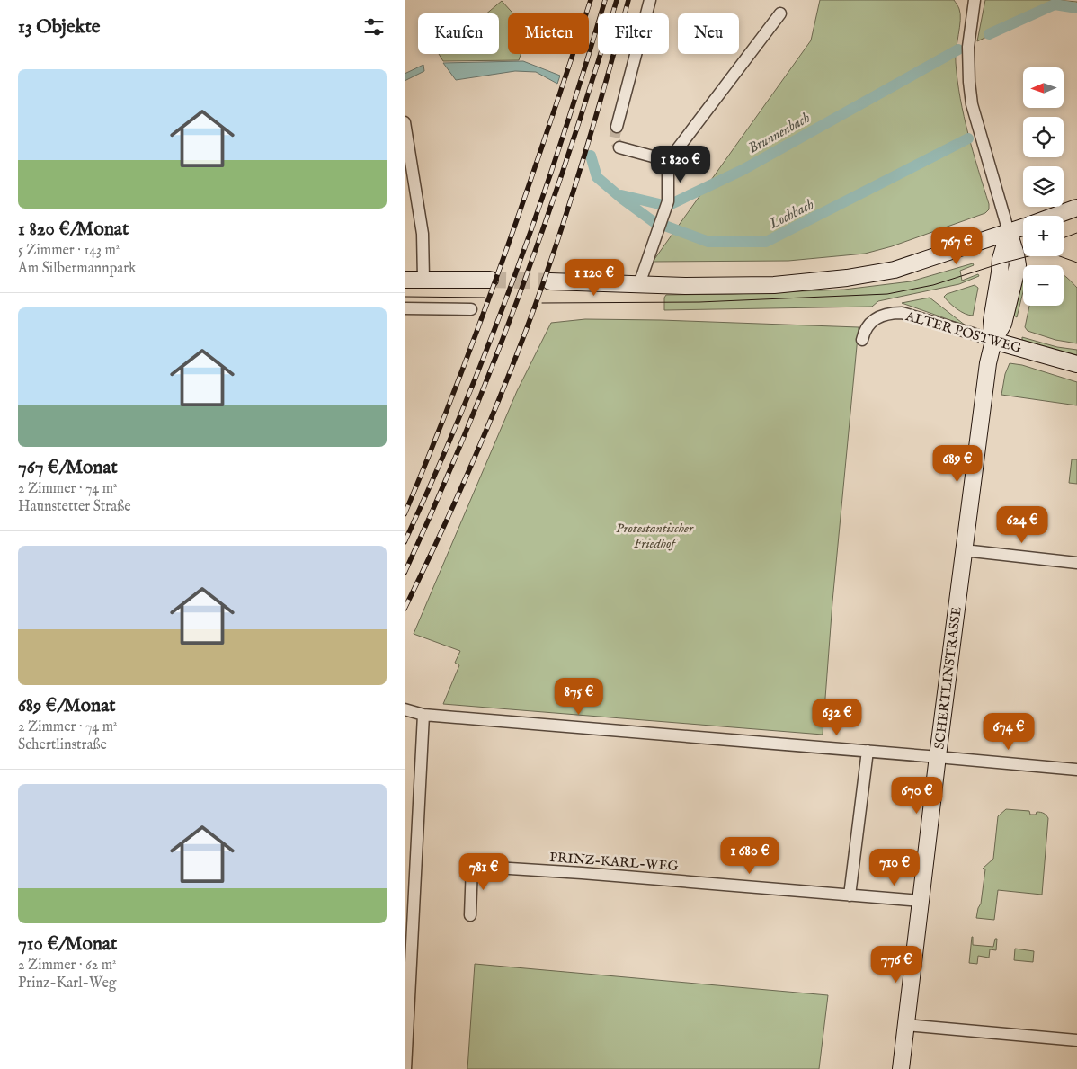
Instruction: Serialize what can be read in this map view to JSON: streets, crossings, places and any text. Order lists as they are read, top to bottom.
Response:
{
  "streets": {
    "street": ["ALTER POSTWEG", "SCHERTLINSTRASSE", "PRINZ-KARL-WEG"]
  },
  "crossings": [
    ["ALTER POSTWEG", "SCHERTLINSTRASSE"],
    ["SCHERTLINSTRASSE", "PRINZ-KARL-WEG"]
  ],
  "water": ["Brunnenbach", "Lochbach"],
  "parks": ["Protestantischer Friedhof"],
  "north": "left",
  "page": {
    "heading": "13 Objekte",
    "chip": [
      "Kaufen",
      "Mieten",
      "Filter",
      "Neu"
    ],
    "list": [
      {
        "name": "1 820 €/Monat",
        "note": "5 Zimmer · 143 m² · Am Silbermannpark"
      },
      {
        "name": "767 €/Monat",
        "note": "2 Zimmer · 74 m² · Haunstetter Straße"
      },
      {
        "name": "689 €/Monat",
        "note": "2 Zimmer · 74 m² · Schertlinstraße"
      },
      {
        "name": "710 €/Monat",
        "note": "2 Zimmer · 62 m² · Prinz-Karl-Weg"
      }
    ],
    "map_buttons": ["+", "−"],
    "price": [
      "1 820 €",
      "767 €",
      "1 120 €",
      "689 €",
      "624 €",
      "875 €",
      "632 €",
      "674 €",
      "670 €",
      "1 680 €",
      "710 €",
      "781 €",
      "776 €"
    ]
  }
}
